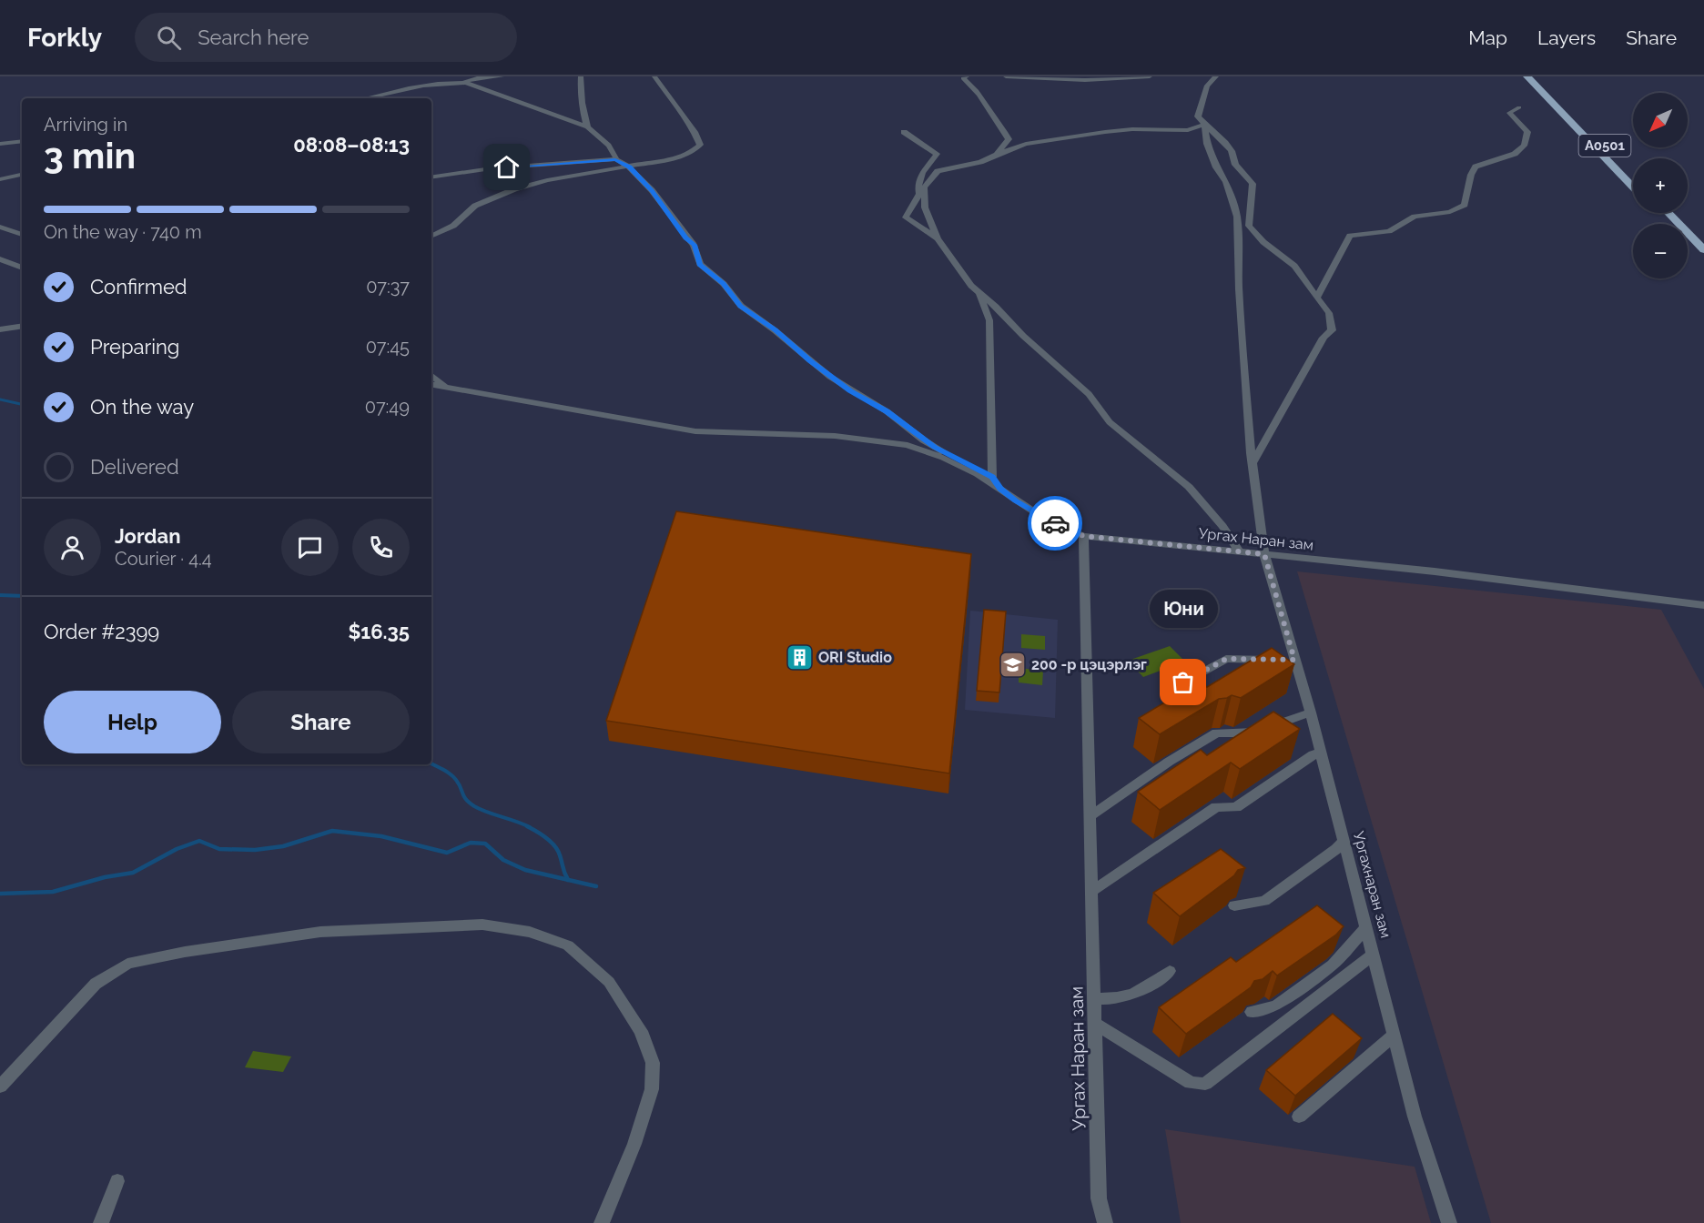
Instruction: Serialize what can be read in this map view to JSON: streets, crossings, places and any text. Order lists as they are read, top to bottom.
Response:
{
  "streets": {
    "highway": ["A0501"],
    "street": ["Ургах Наран зам", "Ургахнаран зам"]
  },
  "crossings": [
    ["Ургах Наран зам", "Ургахнаран зам"]
  ],
  "places": {
    "building": ["ORI Studio"],
    "school or university": ["200 -р цэцэрлэг"],
    "other": ["Юни"]
  },
  "north": "bottom left",
  "page": {
    "header": "Forkly",
    "search": "Search here",
    "nav": ["Map", "Layers", "Share"],
    "map_buttons": ["+", "−"],
    "heading": ["3 min", "Arriving in", "08:08–08:13"],
    "panel": [
      "Jordan",
      "Courier · 4.4",
      "Order #2399",
      "$16.35"
    ],
    "bar": "On the way · 740 m",
    "list": [
      ["Confirmed", "07:37"],
      ["Preparing", "07:45"],
      ["On the way", "07:49"],
      "Delivered"
    ],
    "bubble": "Юни",
    "buttons": ["Help", "Share"]
  }
}
